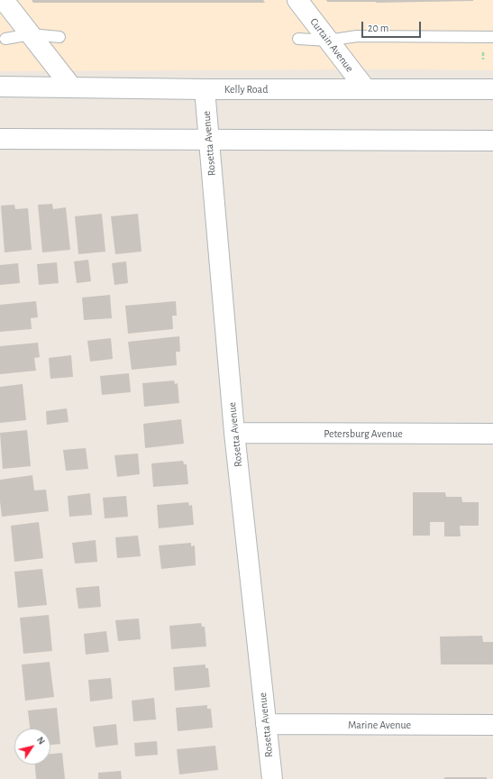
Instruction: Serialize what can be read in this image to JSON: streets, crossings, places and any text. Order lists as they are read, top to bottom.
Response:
{
  "streets": {
    "street": [
      "Curtain Avenue",
      "Kelly Road",
      "Rosetta Avenue",
      "Petersburg Avenue",
      "Marine Avenue"
    ]
  },
  "crossings": [
    ["Curtain Avenue", "Kelly Road"],
    ["Kelly Road", "Rosetta Avenue"],
    ["Rosetta Avenue", "Petersburg Avenue"],
    ["Rosetta Avenue", "Marine Avenue"]
  ],
  "scale_bar": "20 m",
  "north": "top right"
}
